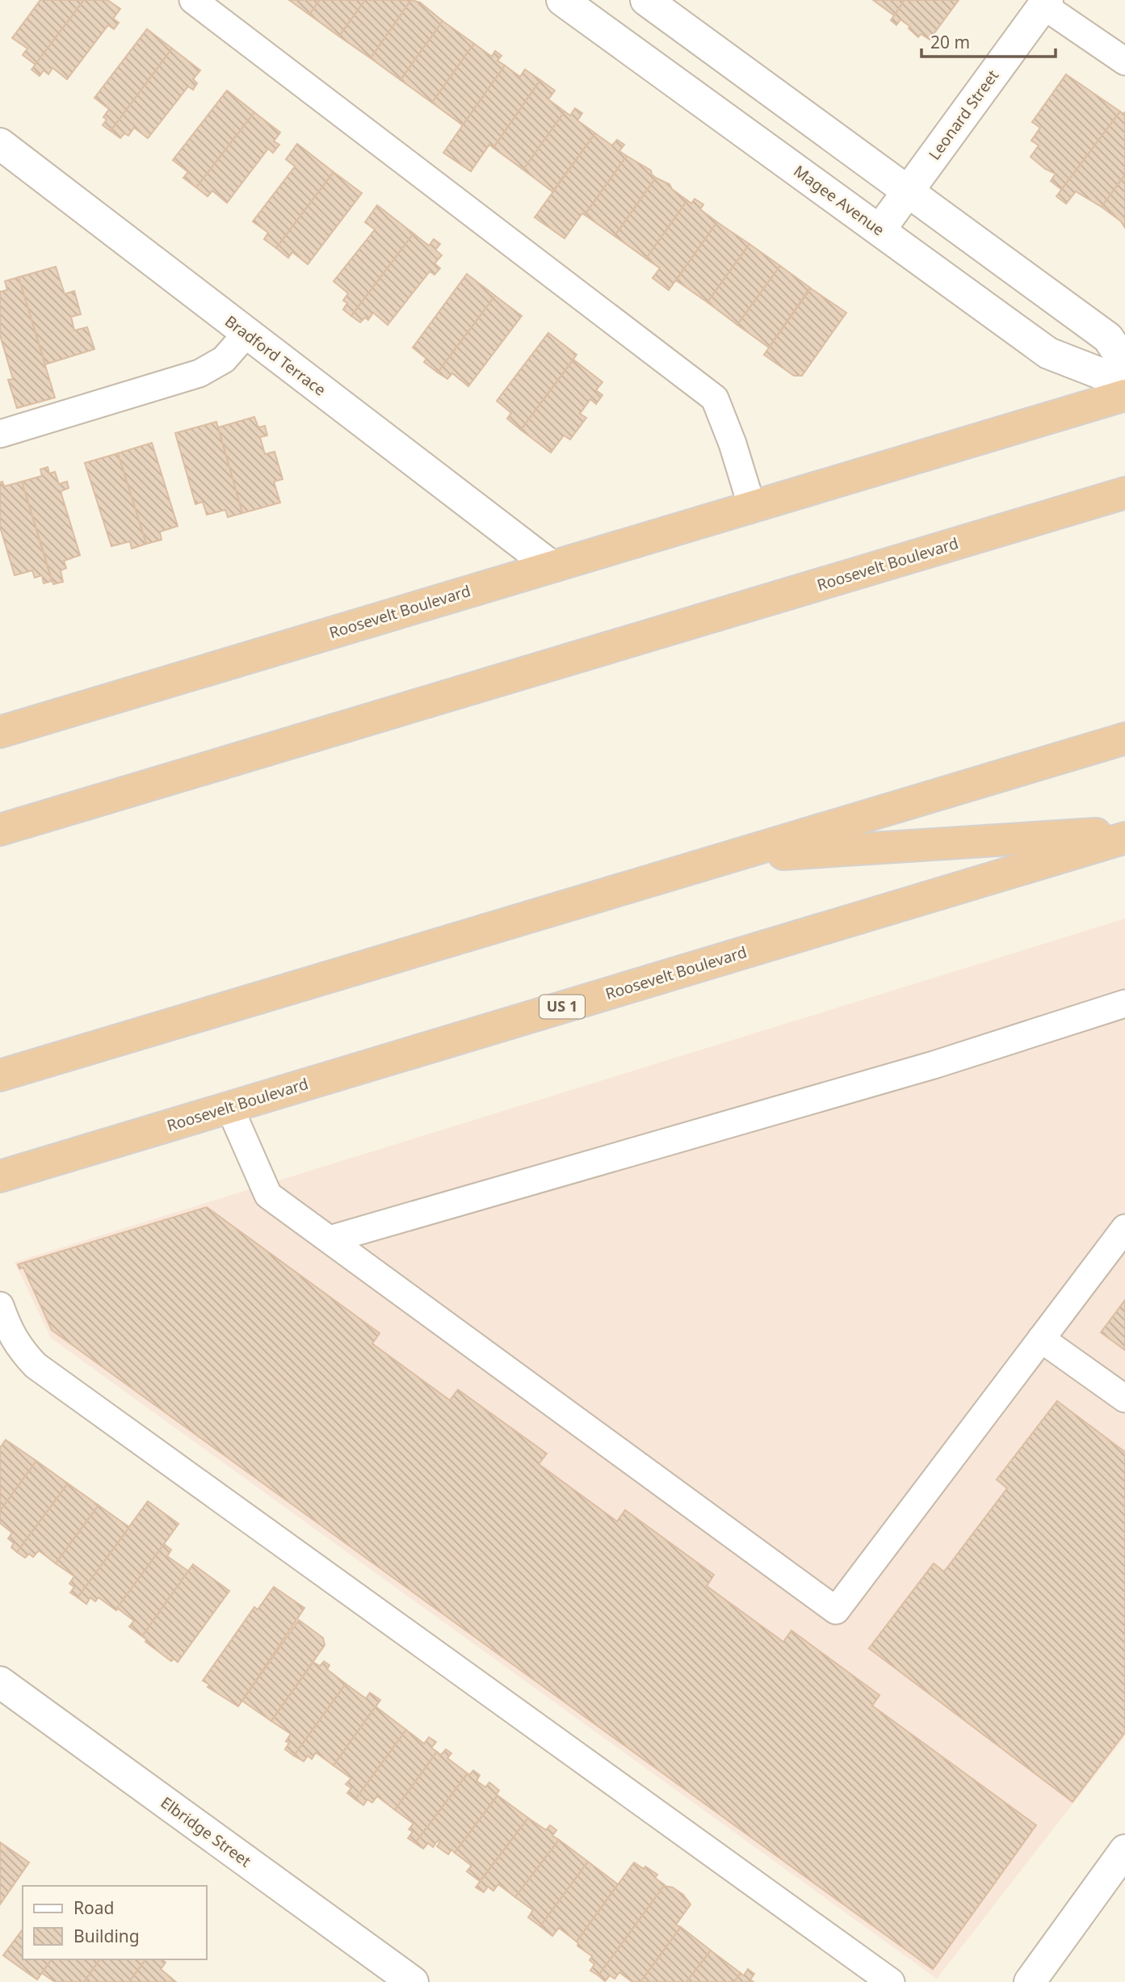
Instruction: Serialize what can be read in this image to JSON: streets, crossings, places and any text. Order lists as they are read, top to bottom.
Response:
{
  "streets": {
    "highway": ["Roosevelt Boulevard", "US 1"],
    "street": [
      "Leonard Street",
      "Magee Avenue",
      "Bradford Terrace",
      "Elbridge Street"
    ]
  },
  "crossings": [
    ["Leonard Street", "Magee Avenue"],
    ["Bradford Terrace", "Roosevelt Boulevard"]
  ],
  "legend": ["Road", "Building"],
  "scale_bar": "20 m"
}
